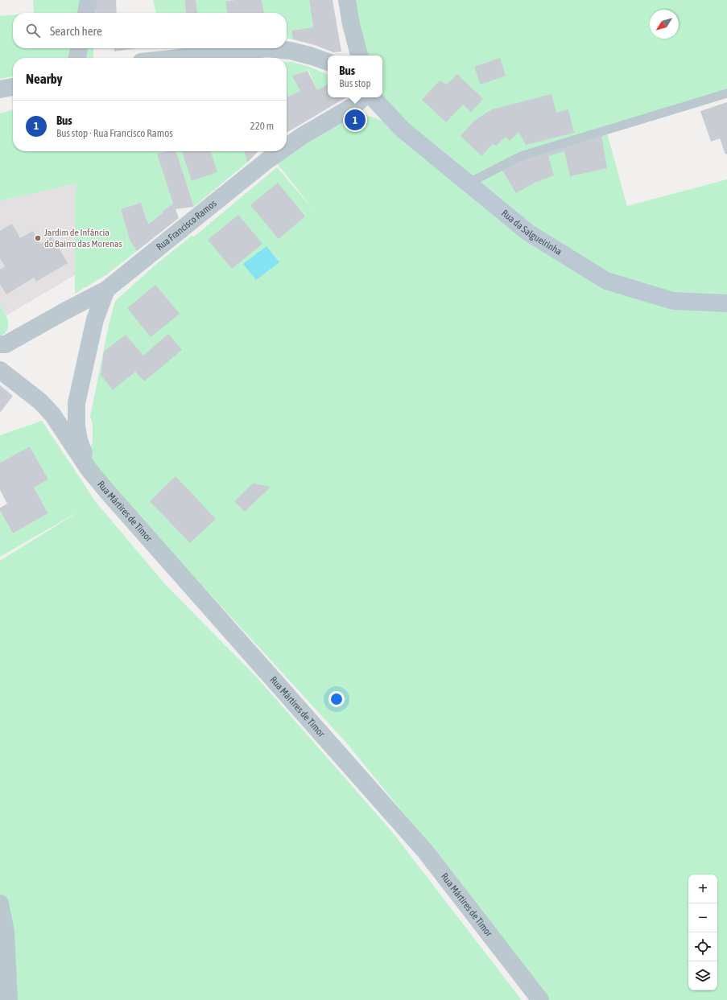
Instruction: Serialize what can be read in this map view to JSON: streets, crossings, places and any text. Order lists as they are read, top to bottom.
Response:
{
  "streets": {
    "street": ["Rua Francisco Ramos", "Rua da Salgueirinha", "Rua Mártires de Timor"]
  },
  "places": ["Jardim de Infância do Bairro das Morenas"],
  "north": "bottom left",
  "page": {
    "search": "Search here",
    "popup": ["Bus", "Bus stop"],
    "heading": "Nearby",
    "list": [
      {
        "mark": "1",
        "name": "Bus",
        "note": "Bus stop · Rua Francisco Ramos",
        "value": "220 m"
      }
    ],
    "pins": "1",
    "map_buttons": ["+", "−"]
  }
}
